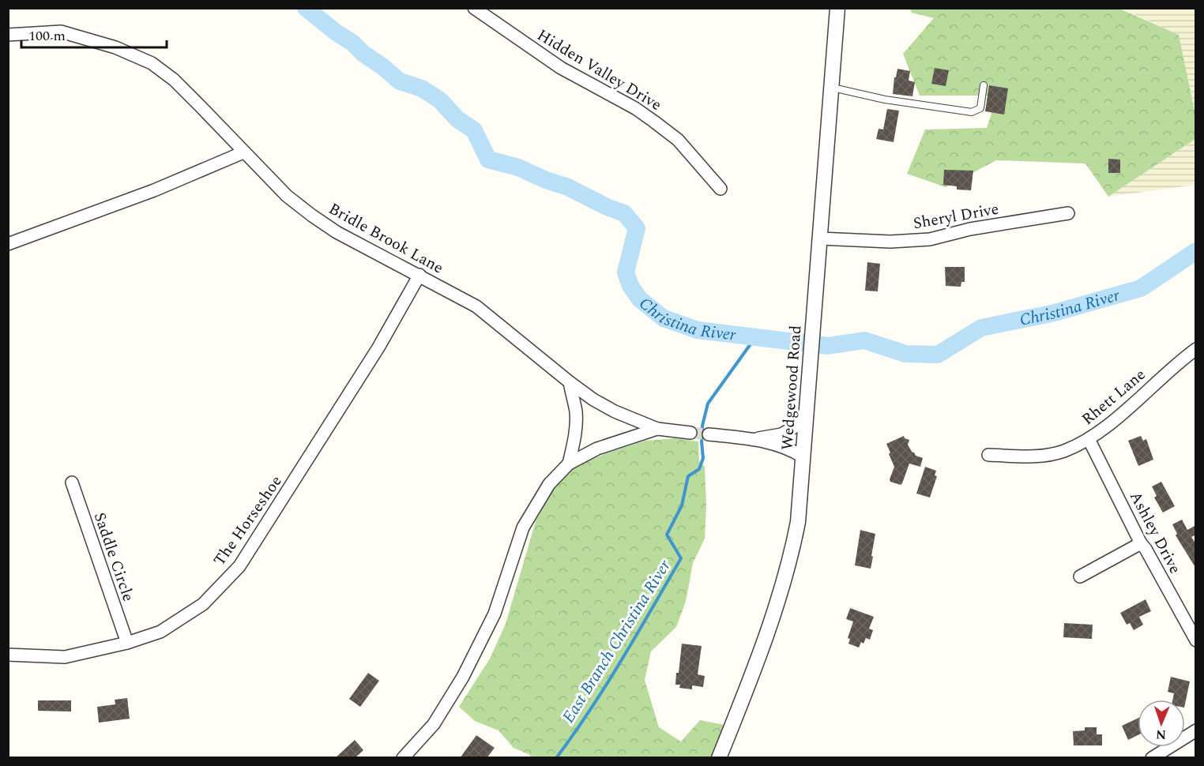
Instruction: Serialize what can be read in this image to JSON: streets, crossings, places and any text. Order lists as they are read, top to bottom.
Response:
{
  "streets": {
    "street": [
      "Hidden Valley Drive",
      "Sheryl Drive",
      "Bridle Brook Lane",
      "Wedgewood Road",
      "Rhett Lane",
      "The Horseshoe",
      "Ashley Drive",
      "Saddle Circle"
    ]
  },
  "crossings": [
    ["Sheryl Drive", "Wedgewood Road"],
    ["Bridle Brook Lane", "The Horseshoe"],
    ["Rhett Lane", "Ashley Drive"],
    ["The Horseshoe", "Saddle Circle"]
  ],
  "water": ["Christina River", "East Branch Christina River"],
  "scale_bar": "100 m",
  "north": "bottom"
}
